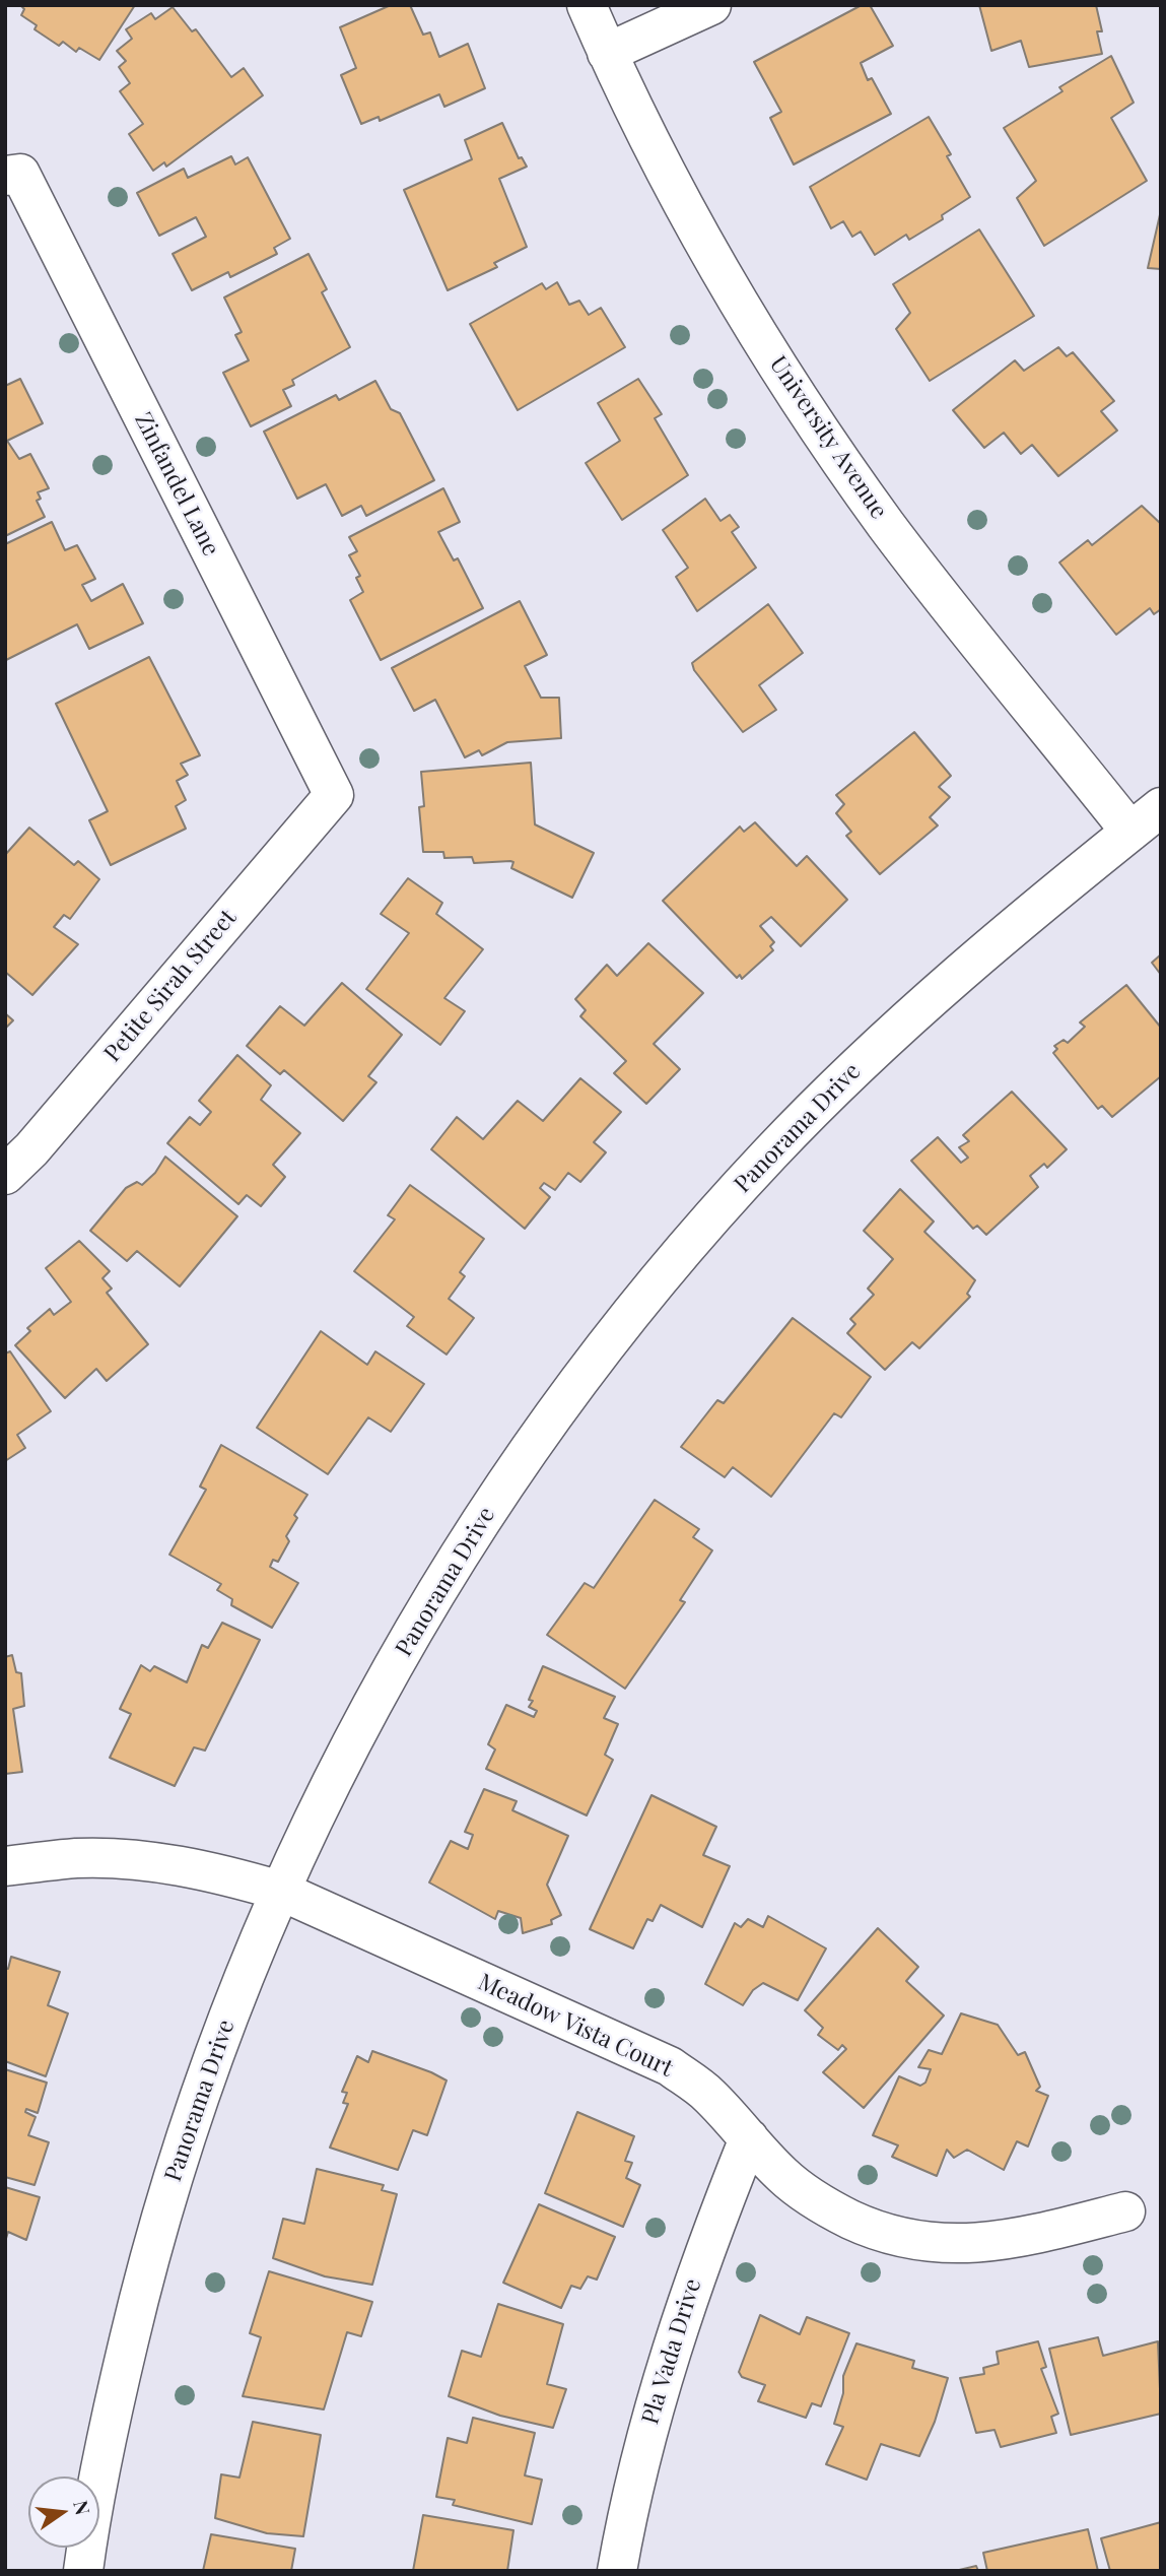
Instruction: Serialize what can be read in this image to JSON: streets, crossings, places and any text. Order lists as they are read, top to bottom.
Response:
{
  "streets": {
    "street": [
      "University Avenue",
      "Zinfandel Lane",
      "Petite Sirah Street",
      "Panorama Drive",
      "Meadow Vista Court",
      "Pla Vada Drive"
    ]
  },
  "crossings": [
    ["University Avenue", "Panorama Drive"],
    ["Zinfandel Lane", "Petite Sirah Street"],
    ["Panorama Drive", "Meadow Vista Court"],
    ["Meadow Vista Court", "Pla Vada Drive"]
  ],
  "north": "right"
}
